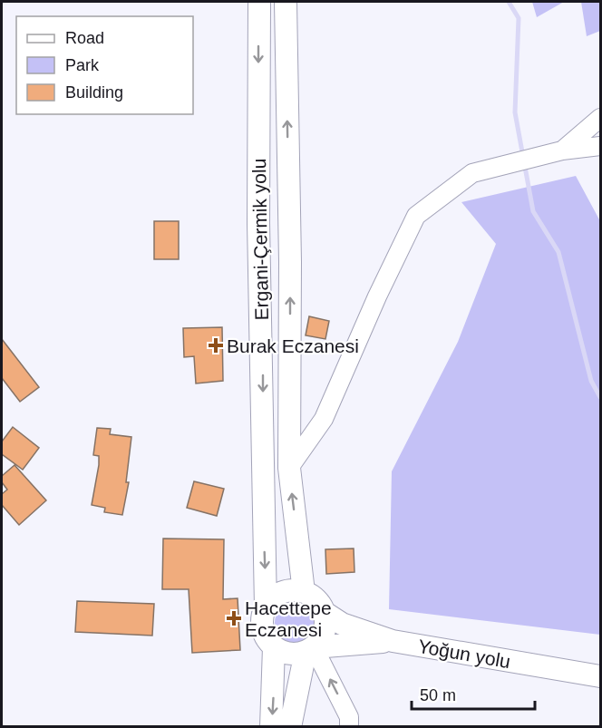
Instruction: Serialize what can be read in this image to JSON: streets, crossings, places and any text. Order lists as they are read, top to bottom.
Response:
{
  "streets": {
    "main road": ["Ergani-Çermik yolu", "Yoğun yolu"]
  },
  "places": {
    "health": ["Burak Eczanesi", "Hacettepe Eczanesi"]
  },
  "legend": ["Road", "Park", "Building"],
  "scale_bar": "50 m"
}
